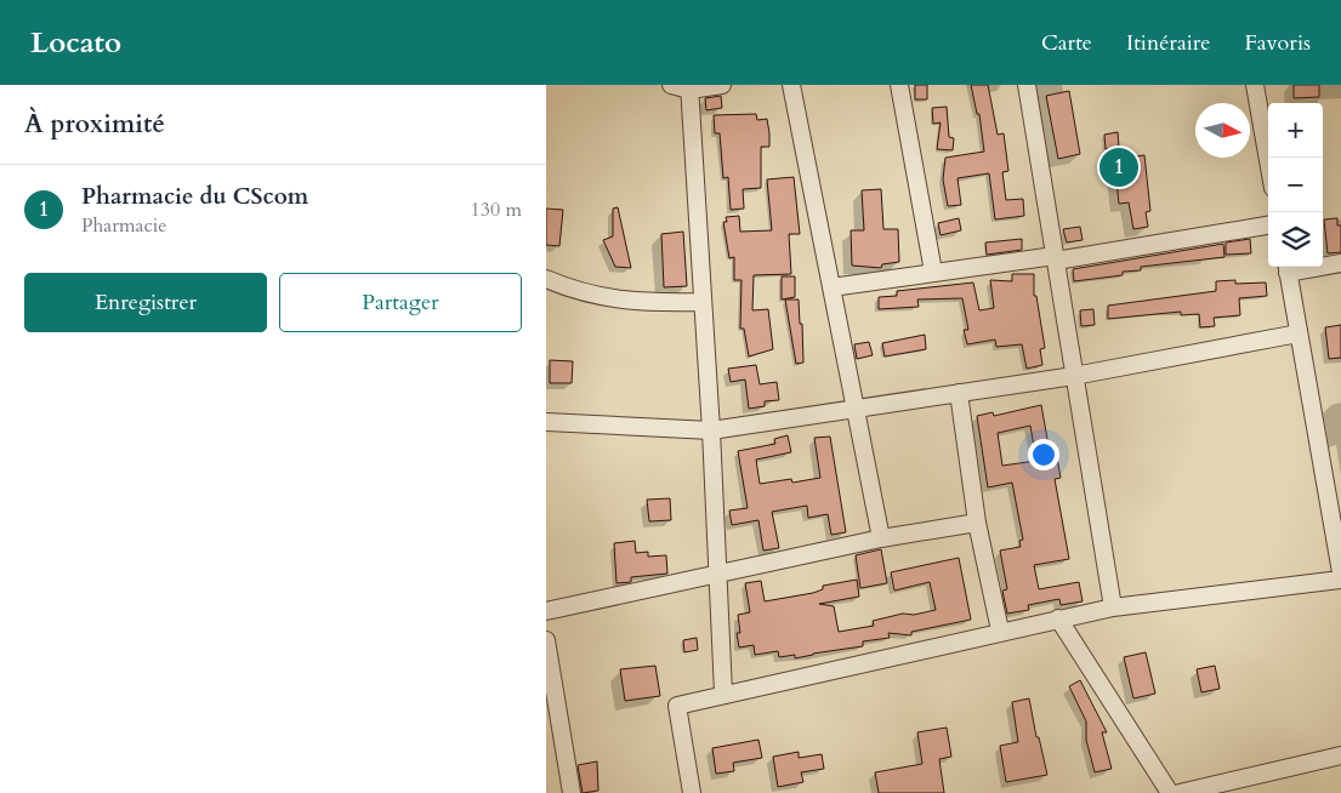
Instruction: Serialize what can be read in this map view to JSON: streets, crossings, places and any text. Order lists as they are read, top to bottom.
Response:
{
  "north": "right",
  "page": {
    "header": "Locato",
    "nav": ["Carte", "Itinéraire", "Favoris"],
    "heading": "À proximité",
    "map_buttons": ["+", "−"],
    "pins": "1",
    "list": [
      {
        "mark": "1",
        "name": "Pharmacie du CScom",
        "note": "Pharmacie",
        "value": "130 m"
      }
    ],
    "buttons": ["Enregistrer", "Partager"]
  }
}
